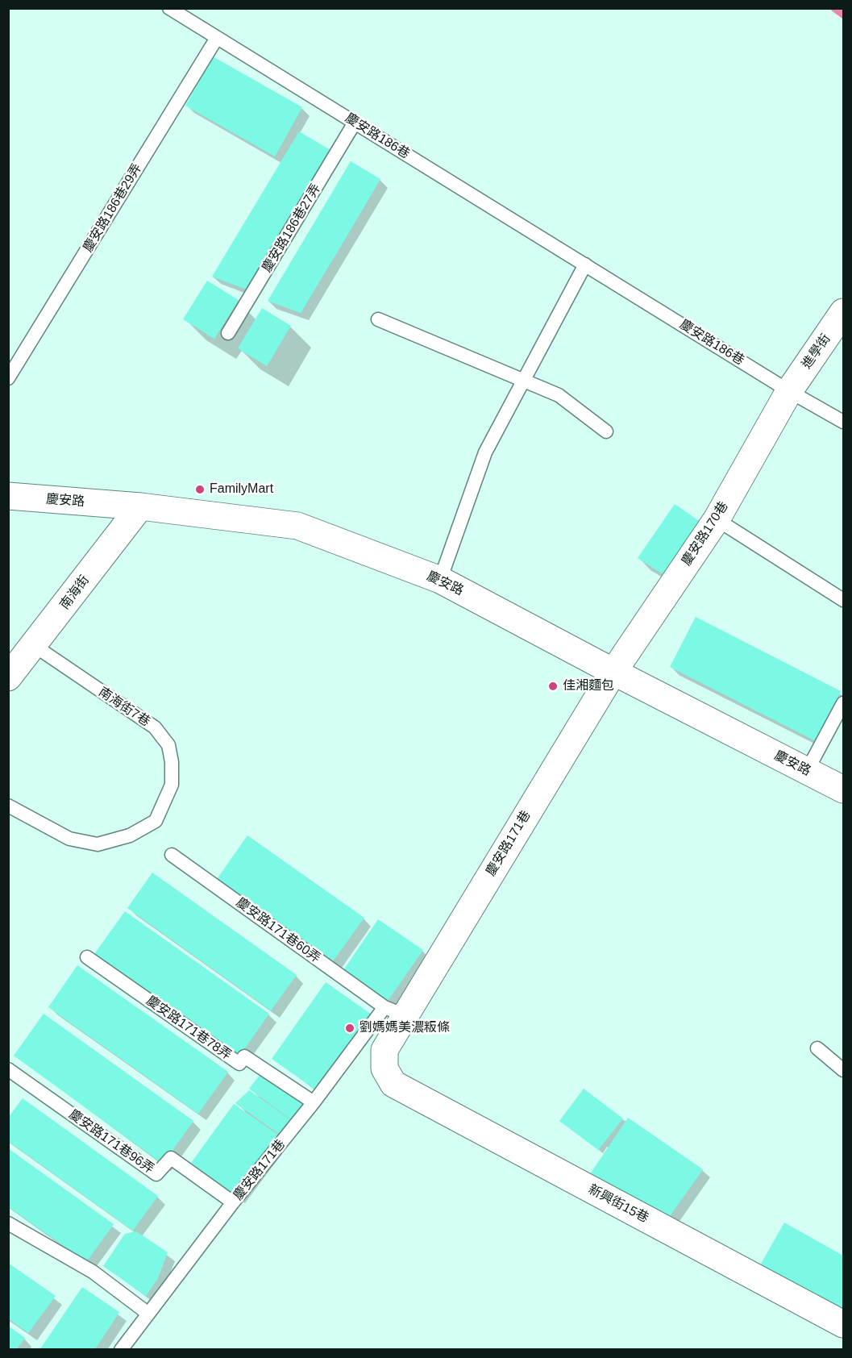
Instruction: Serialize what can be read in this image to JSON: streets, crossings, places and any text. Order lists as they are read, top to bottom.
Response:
{
  "streets": {
    "street": [
      "進學街",
      "慶安路",
      "慶安路170巷",
      "南海街",
      "慶安路171巷",
      "新興街15巷"
    ],
    "lane": [
      "慶安路186巷",
      "慶安路186巷29弄",
      "慶安路186巷27弄",
      "南海街7巷",
      "慶安路171巷60弄",
      "慶安路171巷78弄",
      "慶安路171巷96弄"
    ]
  },
  "crossings": [
    ["慶安路186巷", "慶安路186巷29弄"],
    ["慶安路186巷", "慶安路186巷27弄"],
    ["慶安路186巷", "進學街"],
    ["慶安路186巷", "慶安路170巷"],
    ["進學街", "慶安路170巷"],
    ["慶安路", "慶安路170巷"],
    ["慶安路", "南海街"],
    ["慶安路", "慶安路171巷"],
    ["慶安路170巷", "慶安路171巷"],
    ["南海街", "南海街7巷"],
    ["慶安路171巷", "慶安路171巷60弄"],
    ["慶安路171巷", "慶安路171巷78弄"],
    ["慶安路171巷", "慶安路171巷96弄"],
    ["慶安路171巷", "新興街15巷"]
  ],
  "places": ["FamilyMart", "佳湘麵包", "劉媽媽美濃粄條"]
}
